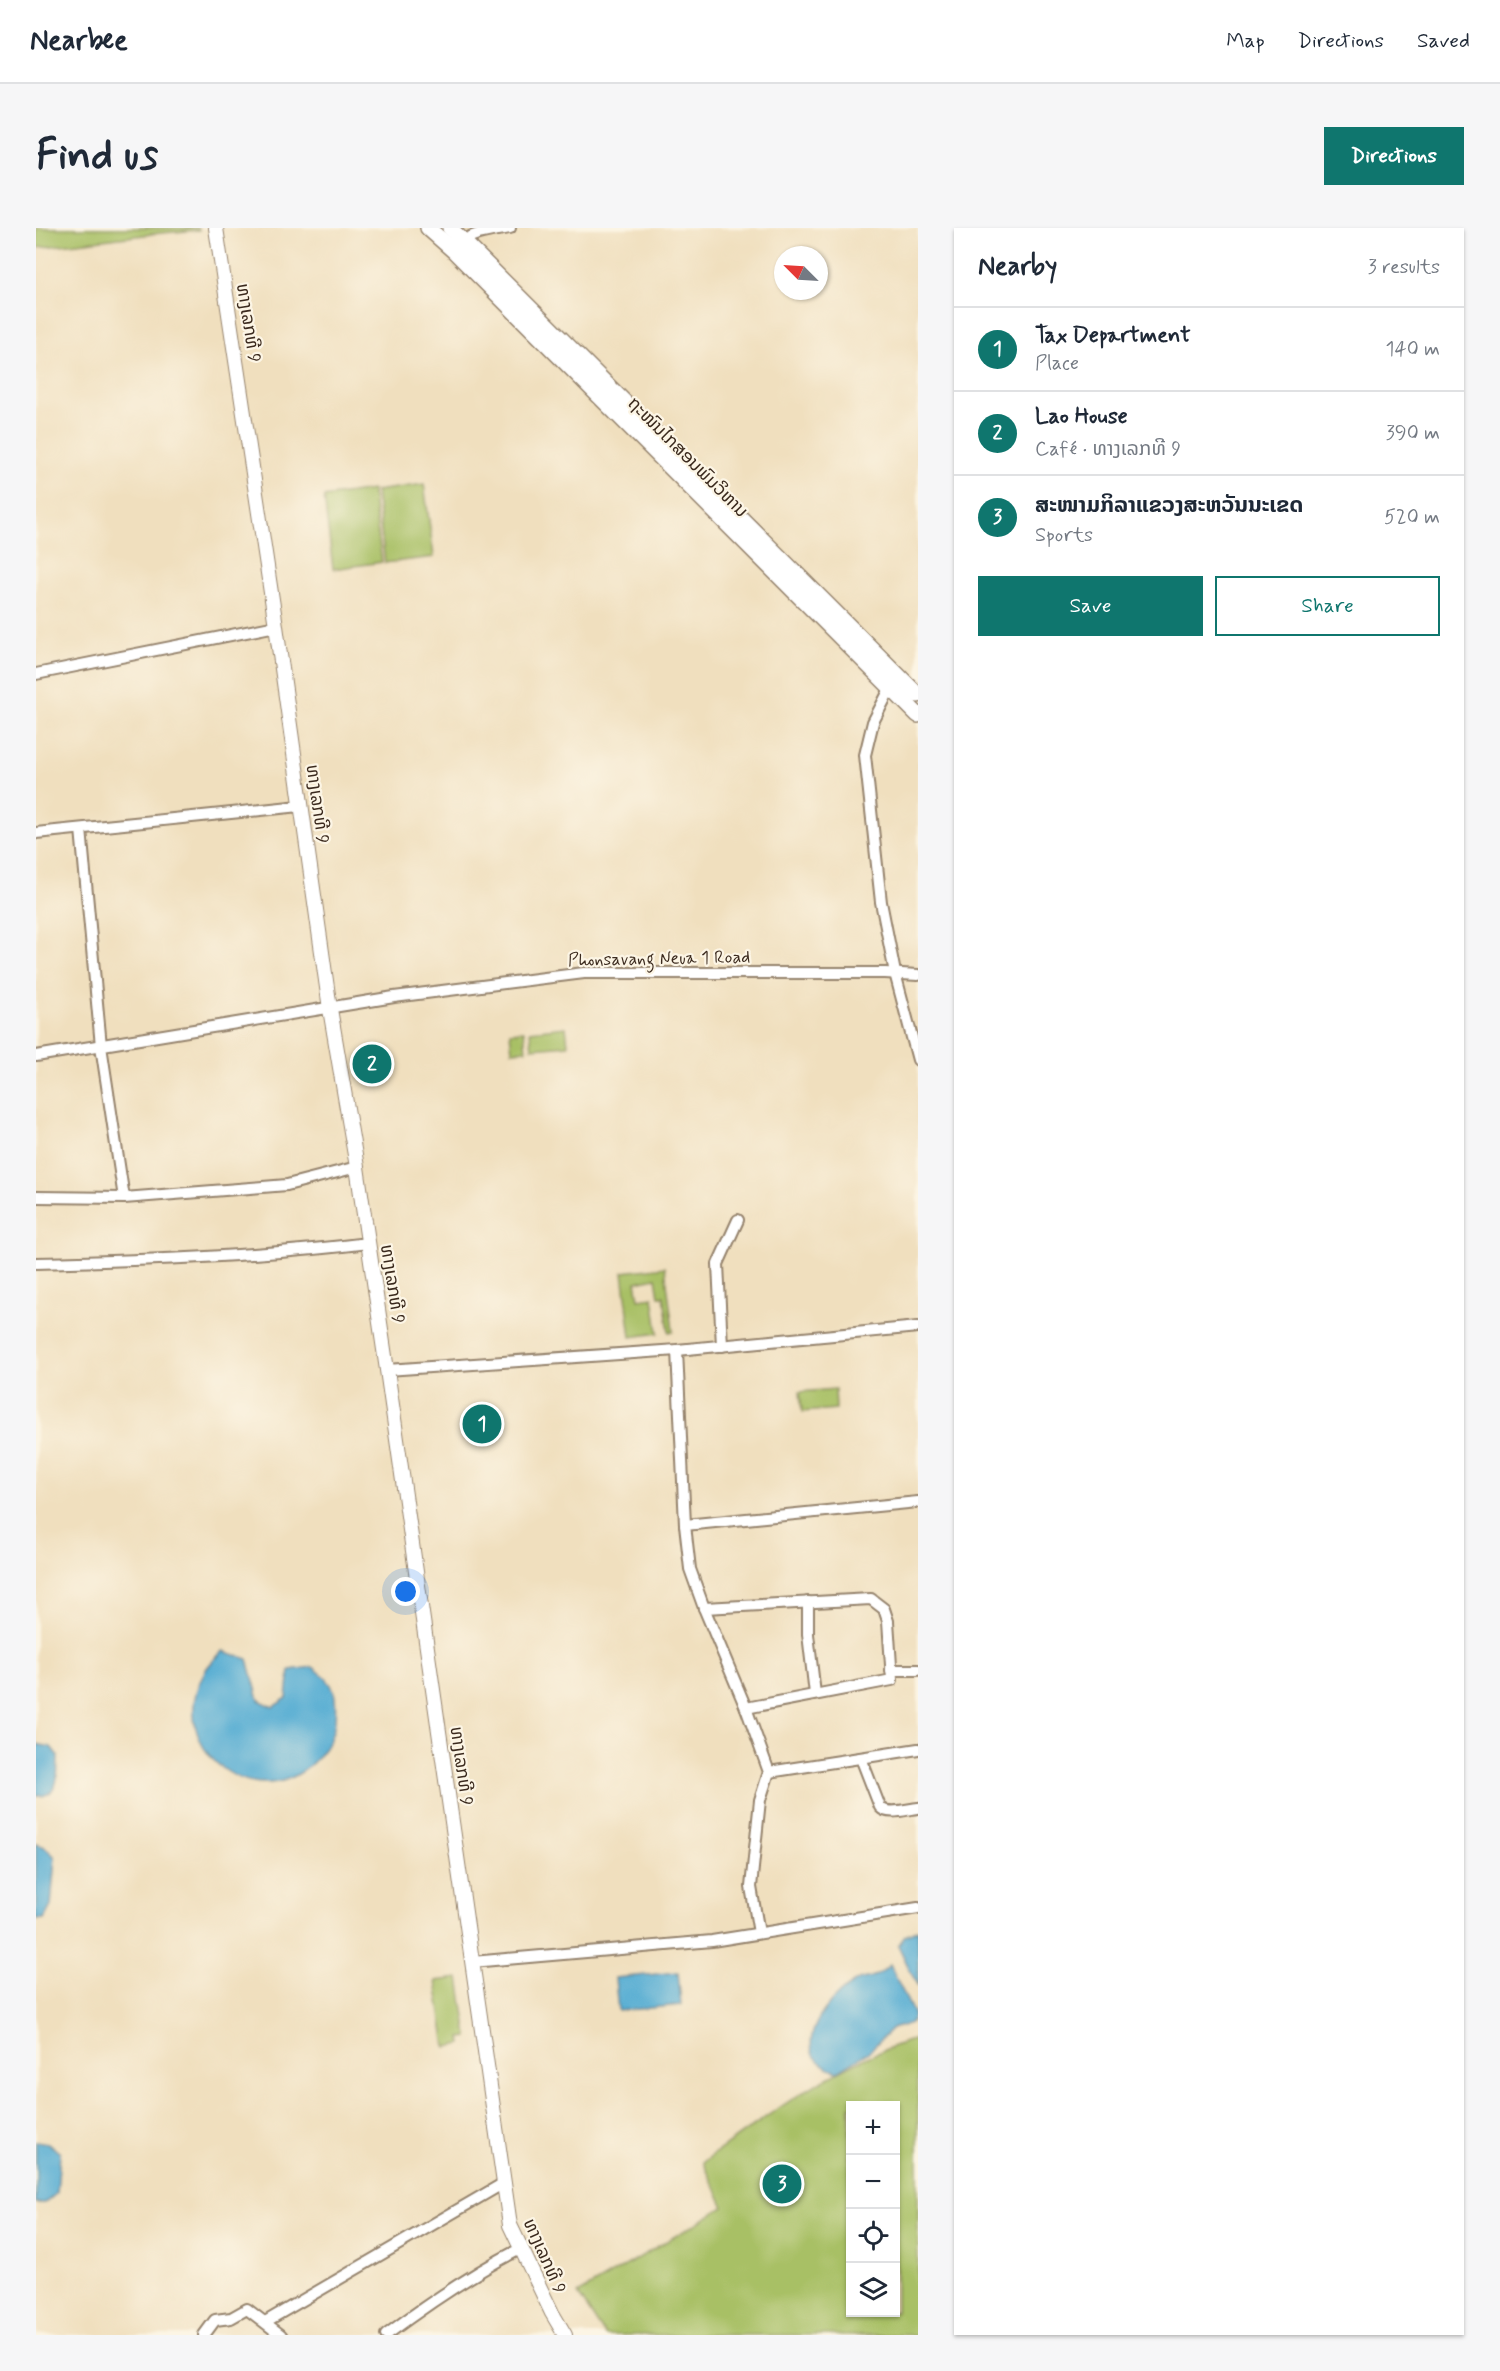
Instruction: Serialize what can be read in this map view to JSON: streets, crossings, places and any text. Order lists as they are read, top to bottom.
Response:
{
  "streets": {
    "highway": ["ຖະໜົນໄກສອນພົມວິຫານ"],
    "main road": ["ທາງເລກທີ 9"],
    "street": ["Phonsavang Neua 1 Road"]
  },
  "crossings": [
    ["ທາງເລກທີ 9", "Phonsavang Neua 1 Road"]
  ],
  "north": "top left",
  "page": {
    "header": "Nearbee",
    "nav": ["Map", "Directions", "Saved"],
    "buttons": [
      "Directions",
      ["Save", "Share"]
    ],
    "title": "Find us",
    "heading": ["Nearby", "3 results"],
    "list": [
      {
        "mark": "1",
        "name": "Tax Department",
        "note": "Place",
        "value": "140 m"
      },
      {
        "mark": "2",
        "name": "Lao House",
        "note": "Café · ທາງເລກທີ 9",
        "value": "390 m"
      },
      {
        "mark": "3",
        "name": "ສະໜາມກິລາແຂວງສະຫວັນນະເຂດ",
        "note": "Sports",
        "value": "520 m"
      }
    ],
    "pins": ["2", "1", "3"],
    "map_buttons": ["+", "−"]
  }
}
